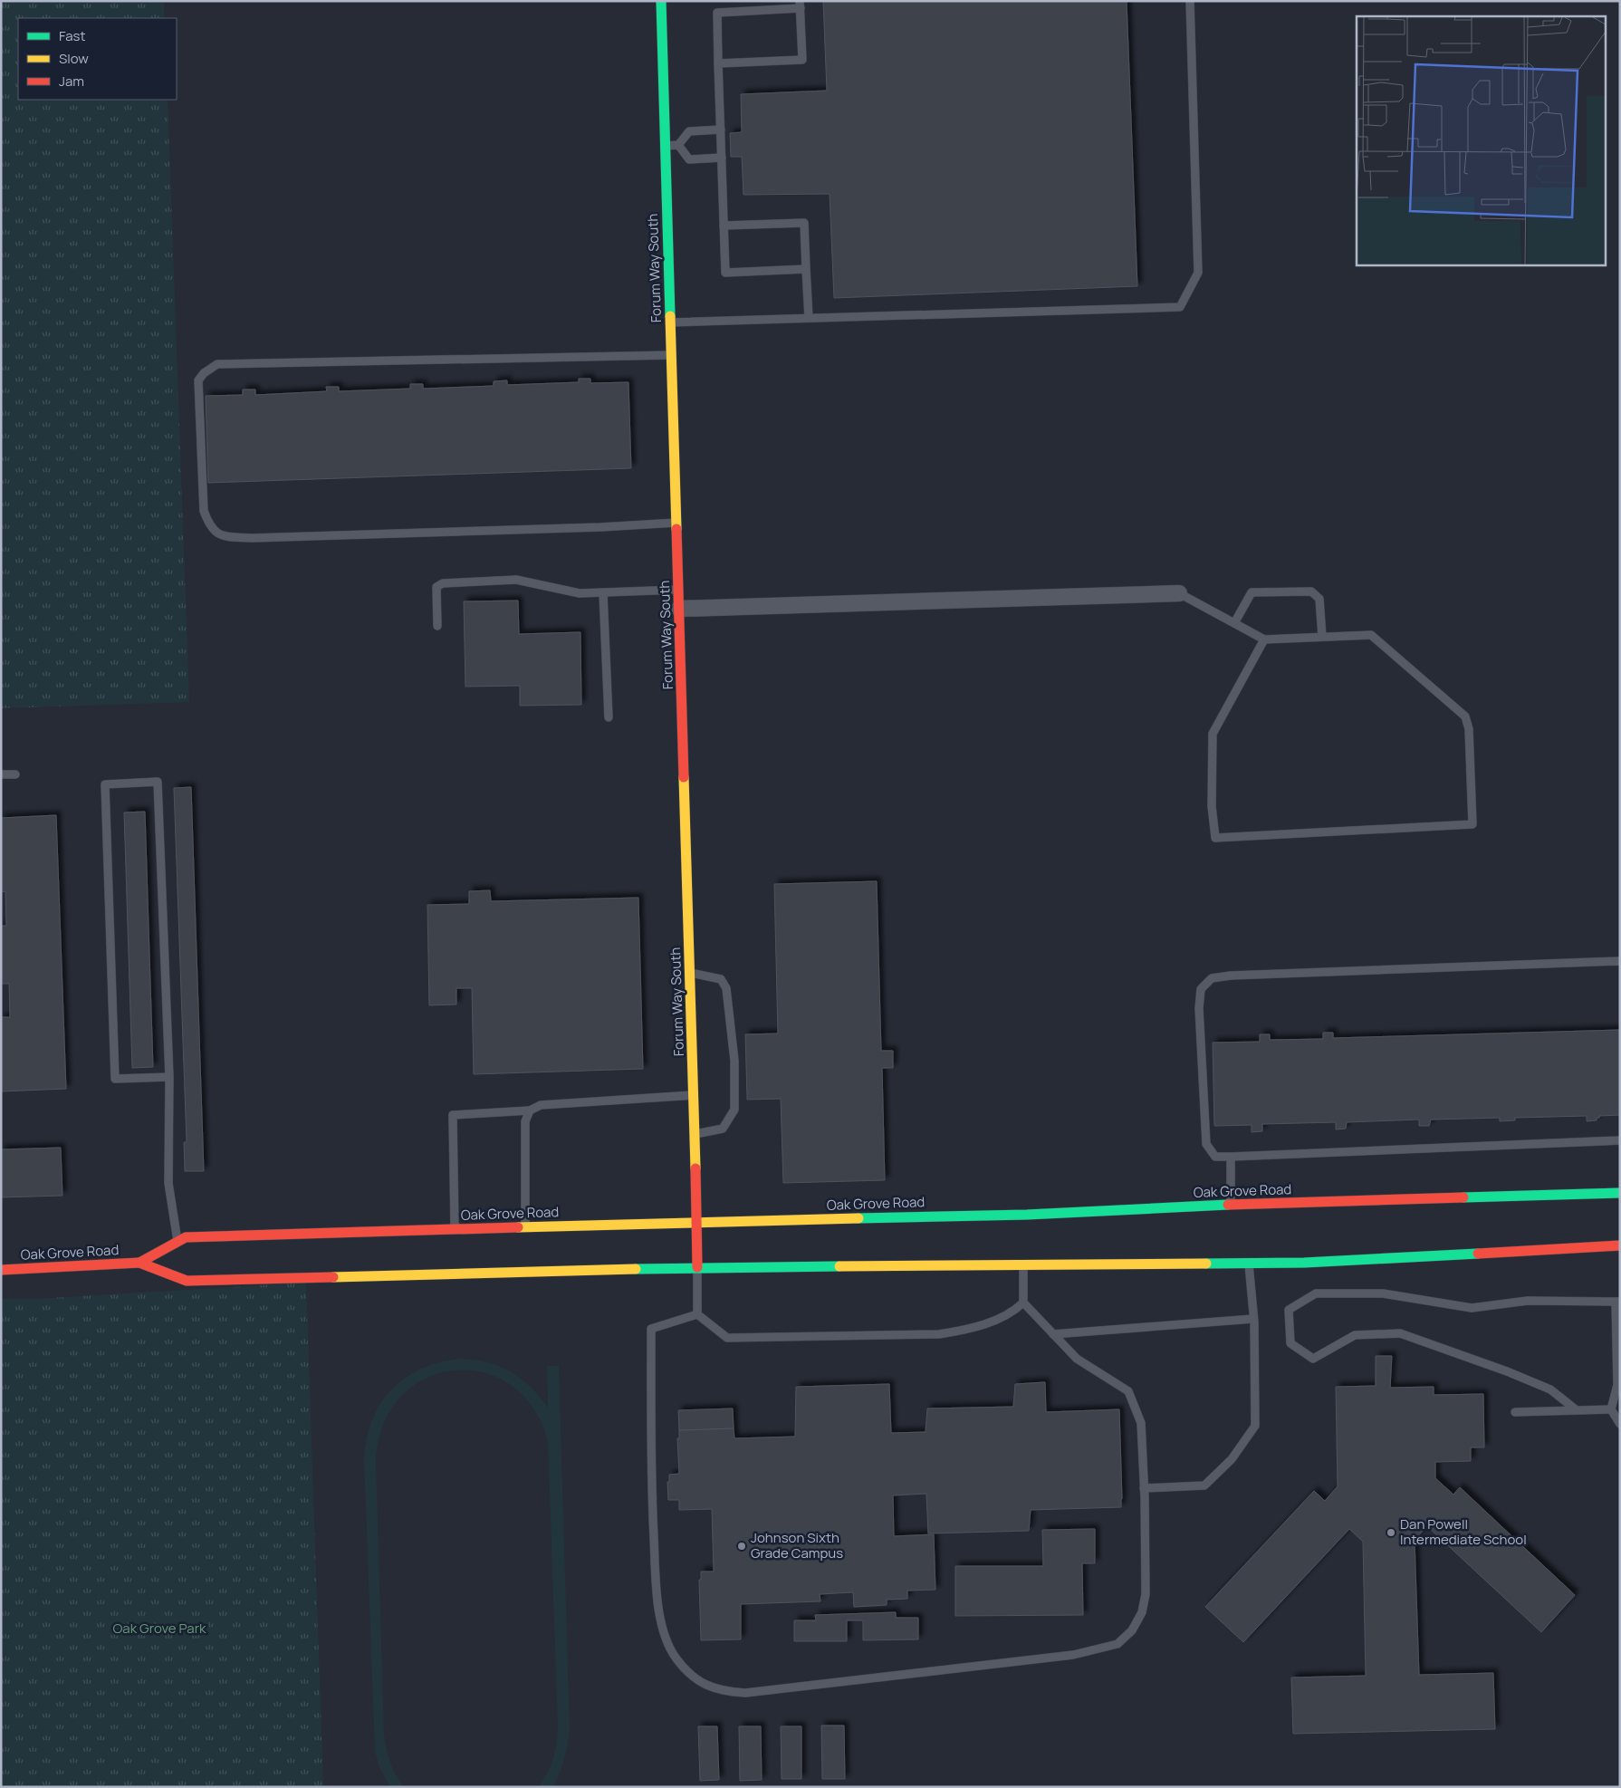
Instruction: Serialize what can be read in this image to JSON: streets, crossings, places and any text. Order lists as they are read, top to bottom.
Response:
{
  "streets": {
    "street": ["Forum Way South", "Oak Grove Road"]
  },
  "crossings": [
    ["Forum Way South", "Oak Grove Road"]
  ],
  "parks": ["Oak Grove Park"],
  "places": ["Dan Powell Intermediate School", "Johnson Sixth Grade Campus"],
  "legend": ["Fast", "Slow", "Jam"]
}
